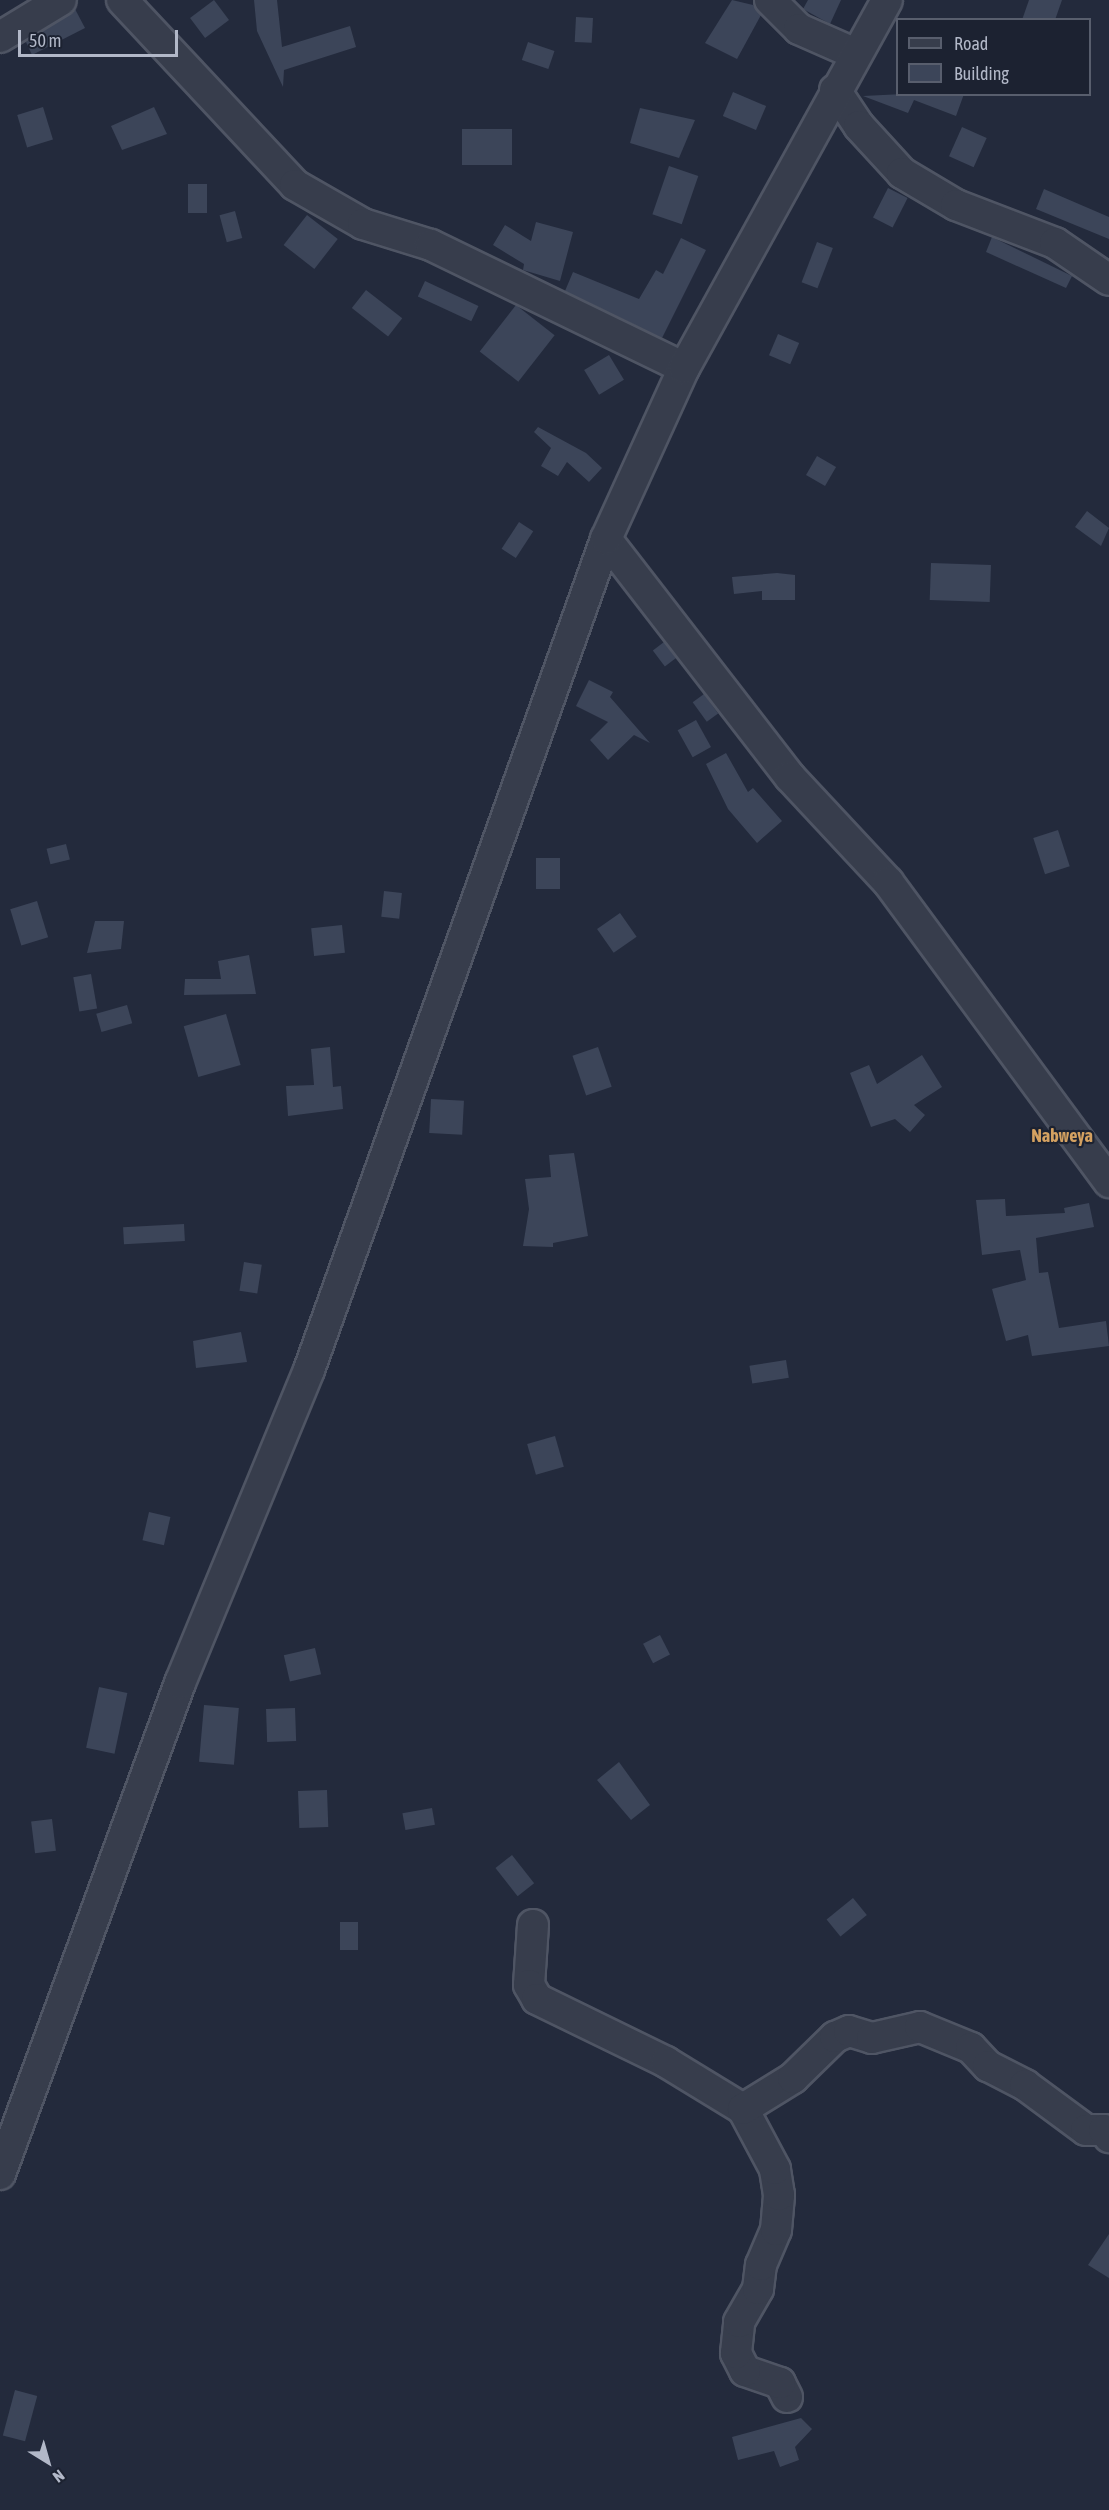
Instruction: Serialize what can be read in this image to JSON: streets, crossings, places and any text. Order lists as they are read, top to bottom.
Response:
{
  "districts": ["Nabweya"],
  "legend": ["Road", "Building"],
  "scale_bar": "50 m",
  "north": "bottom right"
}
